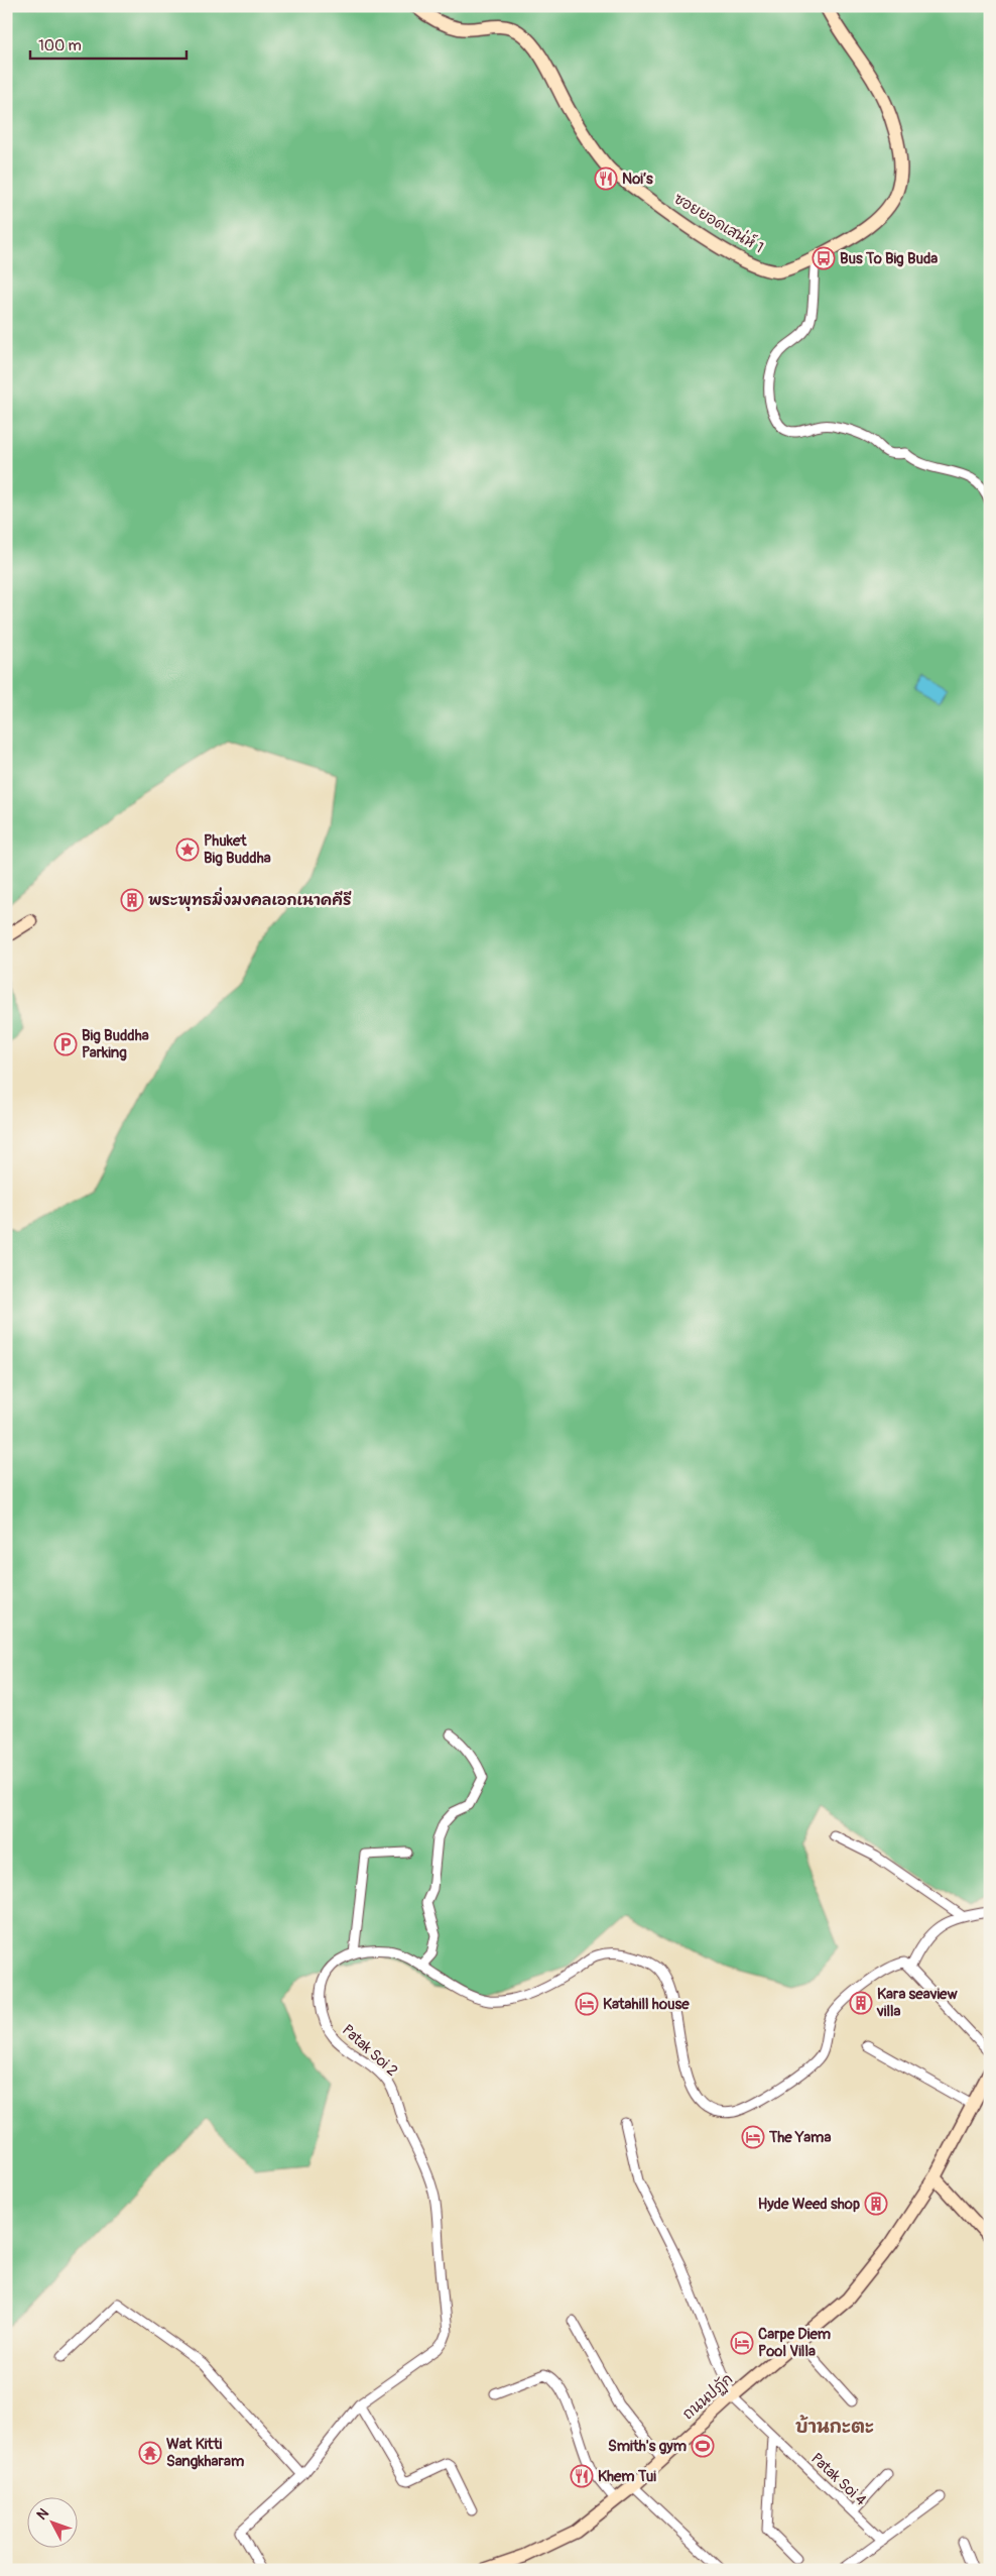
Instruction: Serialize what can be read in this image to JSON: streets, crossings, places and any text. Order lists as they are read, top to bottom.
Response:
{
  "streets": {
    "street": [
      "ซอยยอดเสน่ห์ 1",
      "Patak Soi 2",
      "ถนนปฏัก",
      "Patak Soi 4"
    ]
  },
  "crossings": [
    ["ถนนปฏัก", "Patak Soi 4"]
  ],
  "districts": ["บ้านกะตะ"],
  "places": {
    "restaurant": ["Noi’s", "Khem Tui"],
    "bus stop": ["Bus To Big Buda"],
    "place": ["Phuket Big Buddha"],
    "building": ["พระพุทธมิ่งมงคลเอกเนาคคีรี", "Kara seaview villa", "Hyde Weed shop"],
    "parking": ["Big Buddha Parking"],
    "hotel": ["Katahill house", "The Yama", "Carpe Diem Pool Villa"],
    "sports": ["Smith's gym"],
    "temple": ["Wat Kitti Sangkharam"]
  },
  "scale_bar": "100 m",
  "north": "top left"
}
